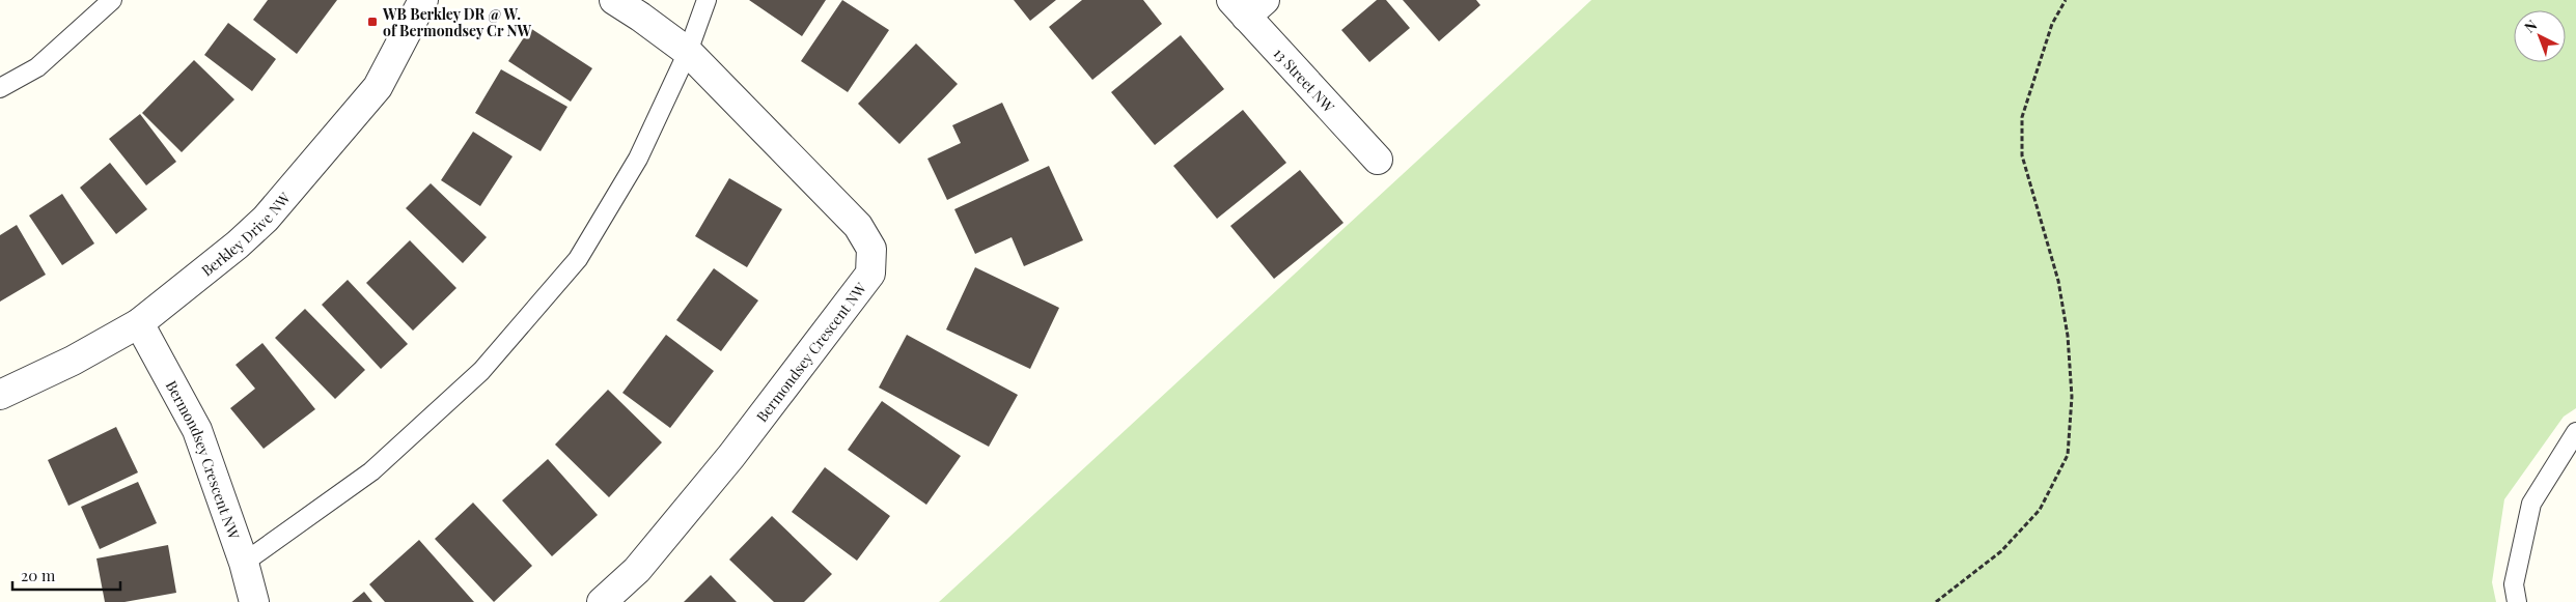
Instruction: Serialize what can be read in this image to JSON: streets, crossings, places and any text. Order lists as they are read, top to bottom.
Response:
{
  "streets": {
    "street": ["13 Street NW", "Berkley Drive NW", "Bermondsey Crescent NW"]
  },
  "crossings": [
    ["Berkley Drive NW", "Bermondsey Crescent NW"]
  ],
  "places": {
    "transit": ["WB Berkley DR @ W. of Bermondsey Cr NW"]
  },
  "scale_bar": "20 m",
  "north": "top left"
}
